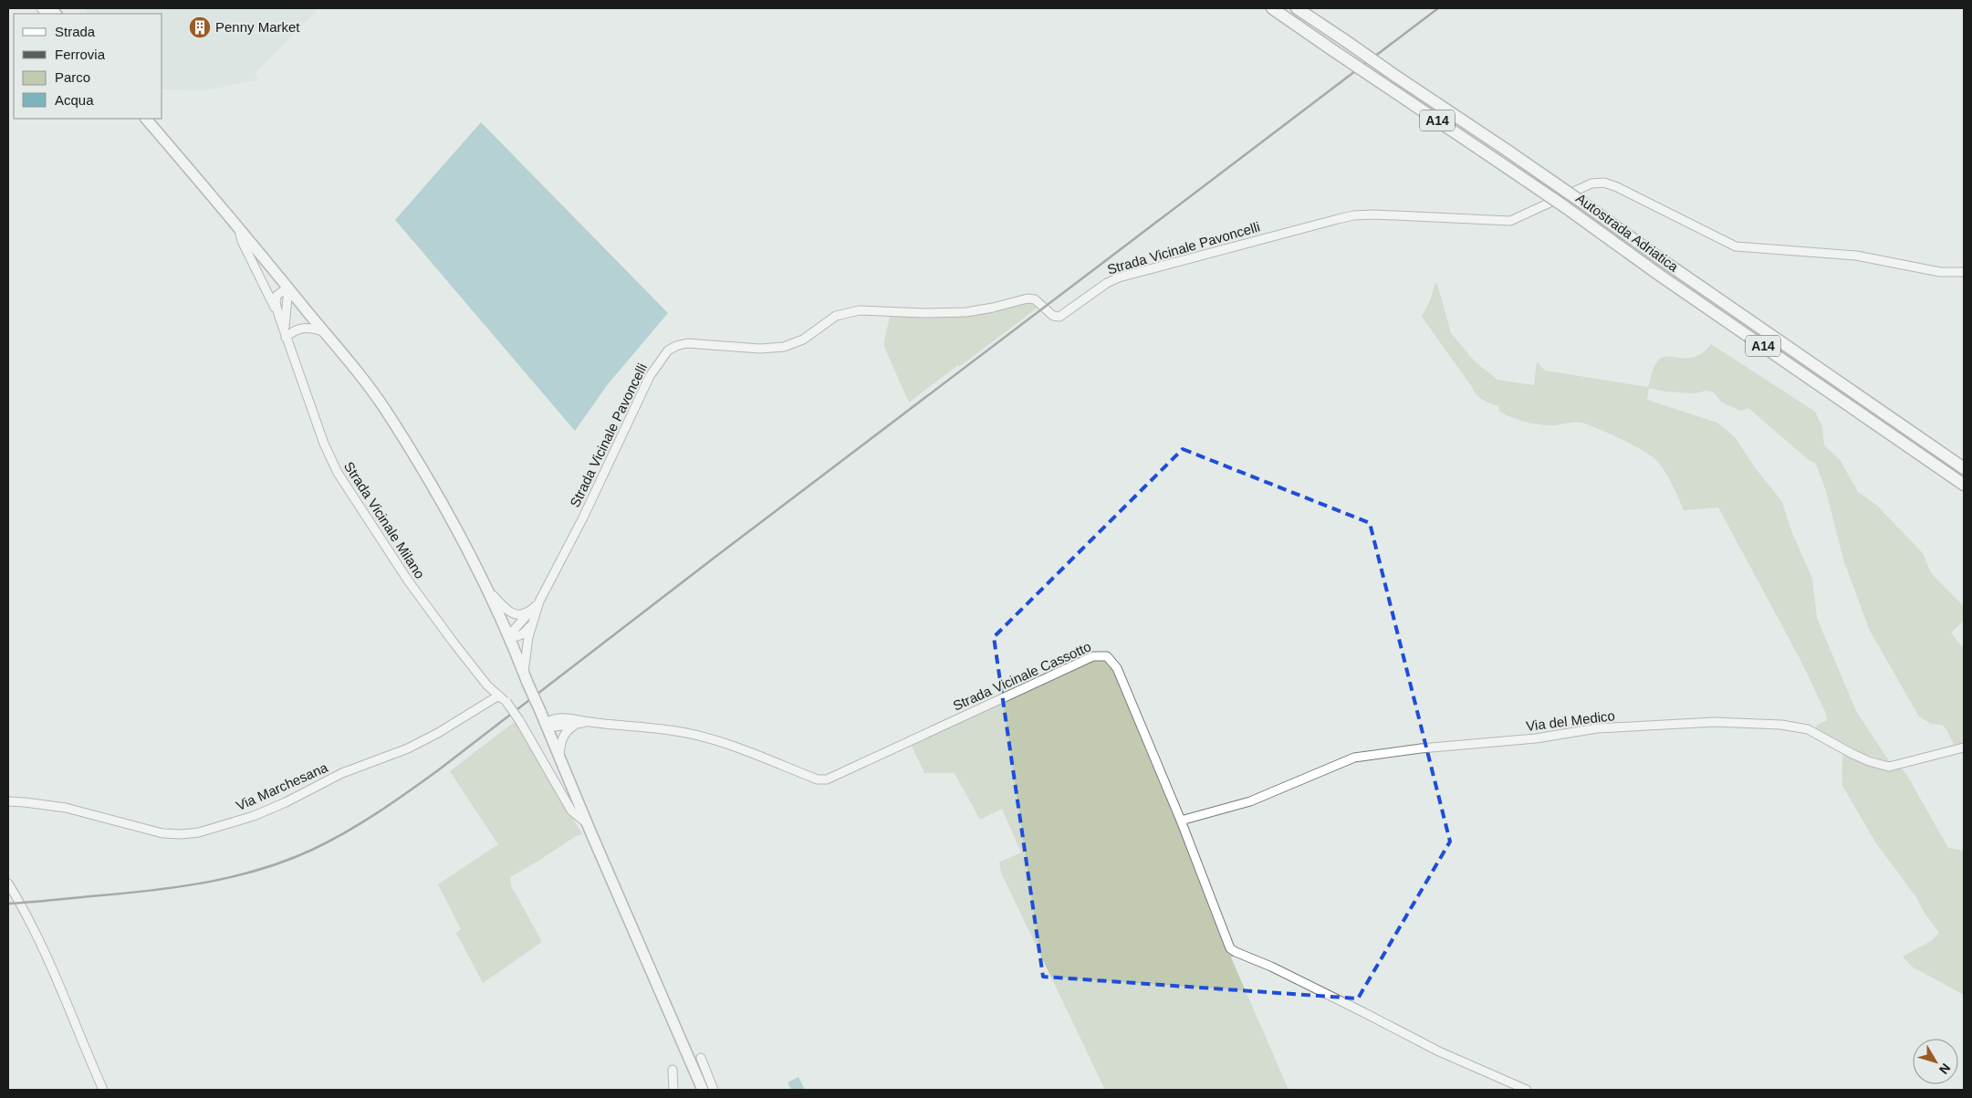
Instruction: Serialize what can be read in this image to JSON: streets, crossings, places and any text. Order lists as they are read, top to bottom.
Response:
{
  "streets": {
    "highway": ["A14", "Autostrada Adriatica"],
    "street": [
      "Strada Vicinale Pavoncelli",
      "Strada Vicinale Milano",
      "Strada Vicinale Cassotto",
      "Via del Medico",
      "Via Marchesana"
    ]
  },
  "crossings": [
    ["Strada Vicinale Milano", "Via Marchesana"],
    ["Strada Vicinale Cassotto", "Via del Medico"]
  ],
  "places": {
    "building": ["Penny Market"]
  },
  "legend": [
    "Strada",
    "Ferrovia",
    "Parco",
    "Acqua"
  ],
  "north": "bottom right"
}
